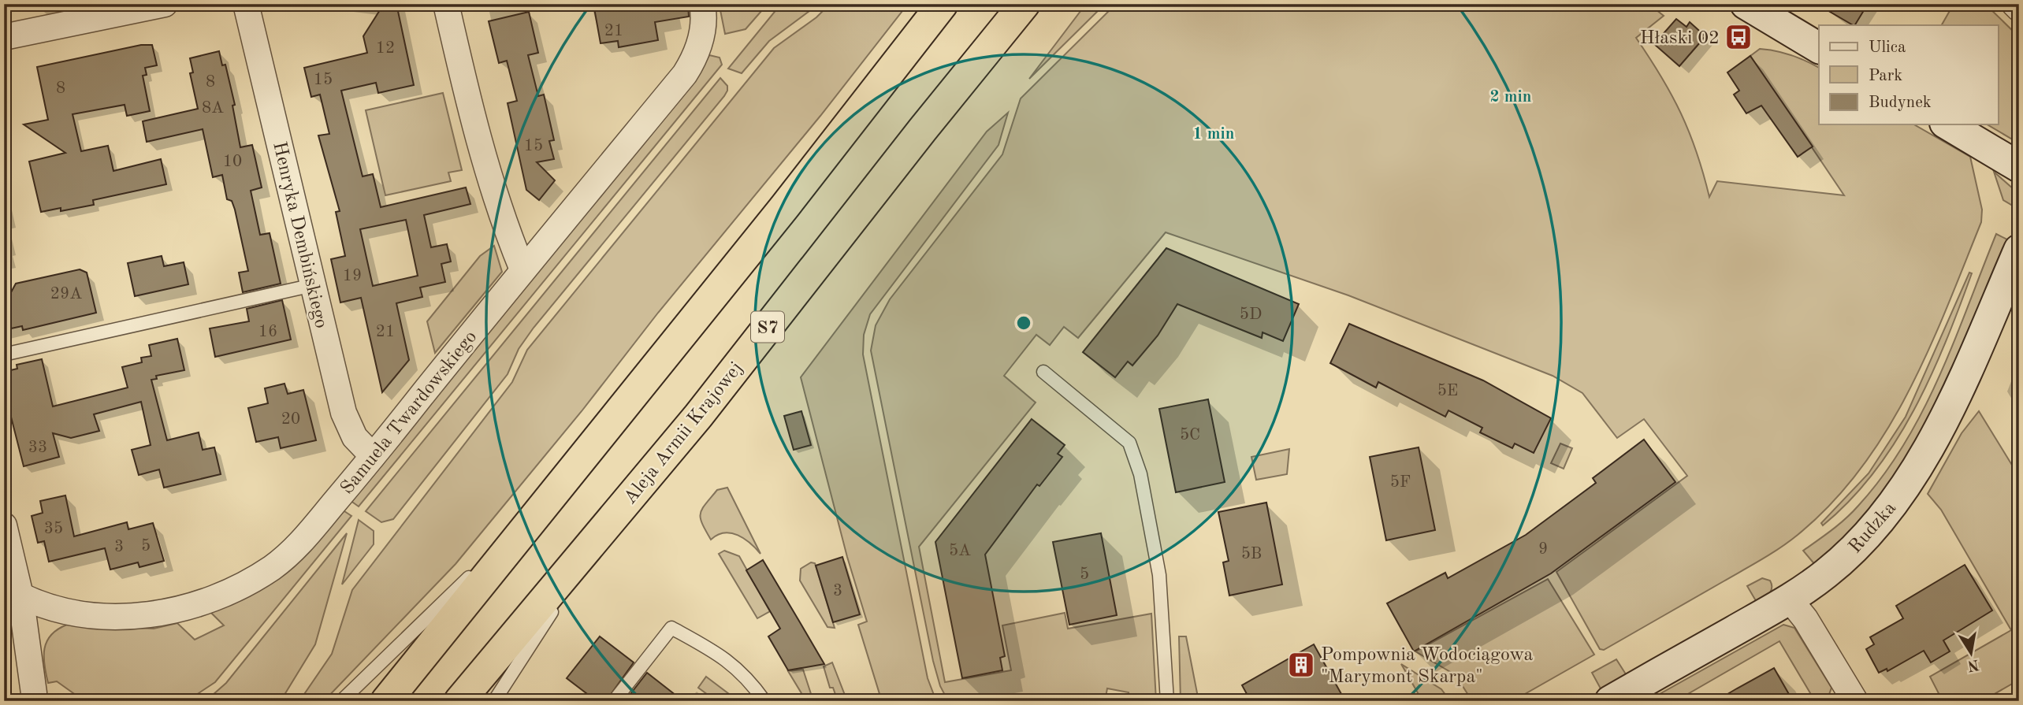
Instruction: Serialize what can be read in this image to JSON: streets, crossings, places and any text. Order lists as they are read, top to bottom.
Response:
{
  "streets": {
    "highway": ["S7", "Aleja Armii Krajowej"],
    "street": ["Henryka Dembińskiego", "Samuela Twardowskiego", "Rudzka"]
  },
  "crossings": [
    ["Henryka Dembińskiego", "Samuela Twardowskiego"]
  ],
  "places": {
    "bus stop": ["Hłaski 02"],
    "building": ["Pompownia Wodociągowa \"Marymont Skarpa\""]
  },
  "house_numbers": [
    "21",
    "12",
    "15",
    "8",
    "8",
    "8A",
    "15",
    "10",
    "19",
    "29A",
    "5D",
    "16",
    "21",
    "5E",
    "20",
    "5C",
    "33",
    "5F",
    "35",
    "5",
    "3",
    "9",
    "5A",
    "5B",
    "5",
    "3"
  ],
  "legend": ["Ulica", "Park", "Budynek"],
  "north": "bottom",
  "rings": ["2 min", "1 min"]
}
